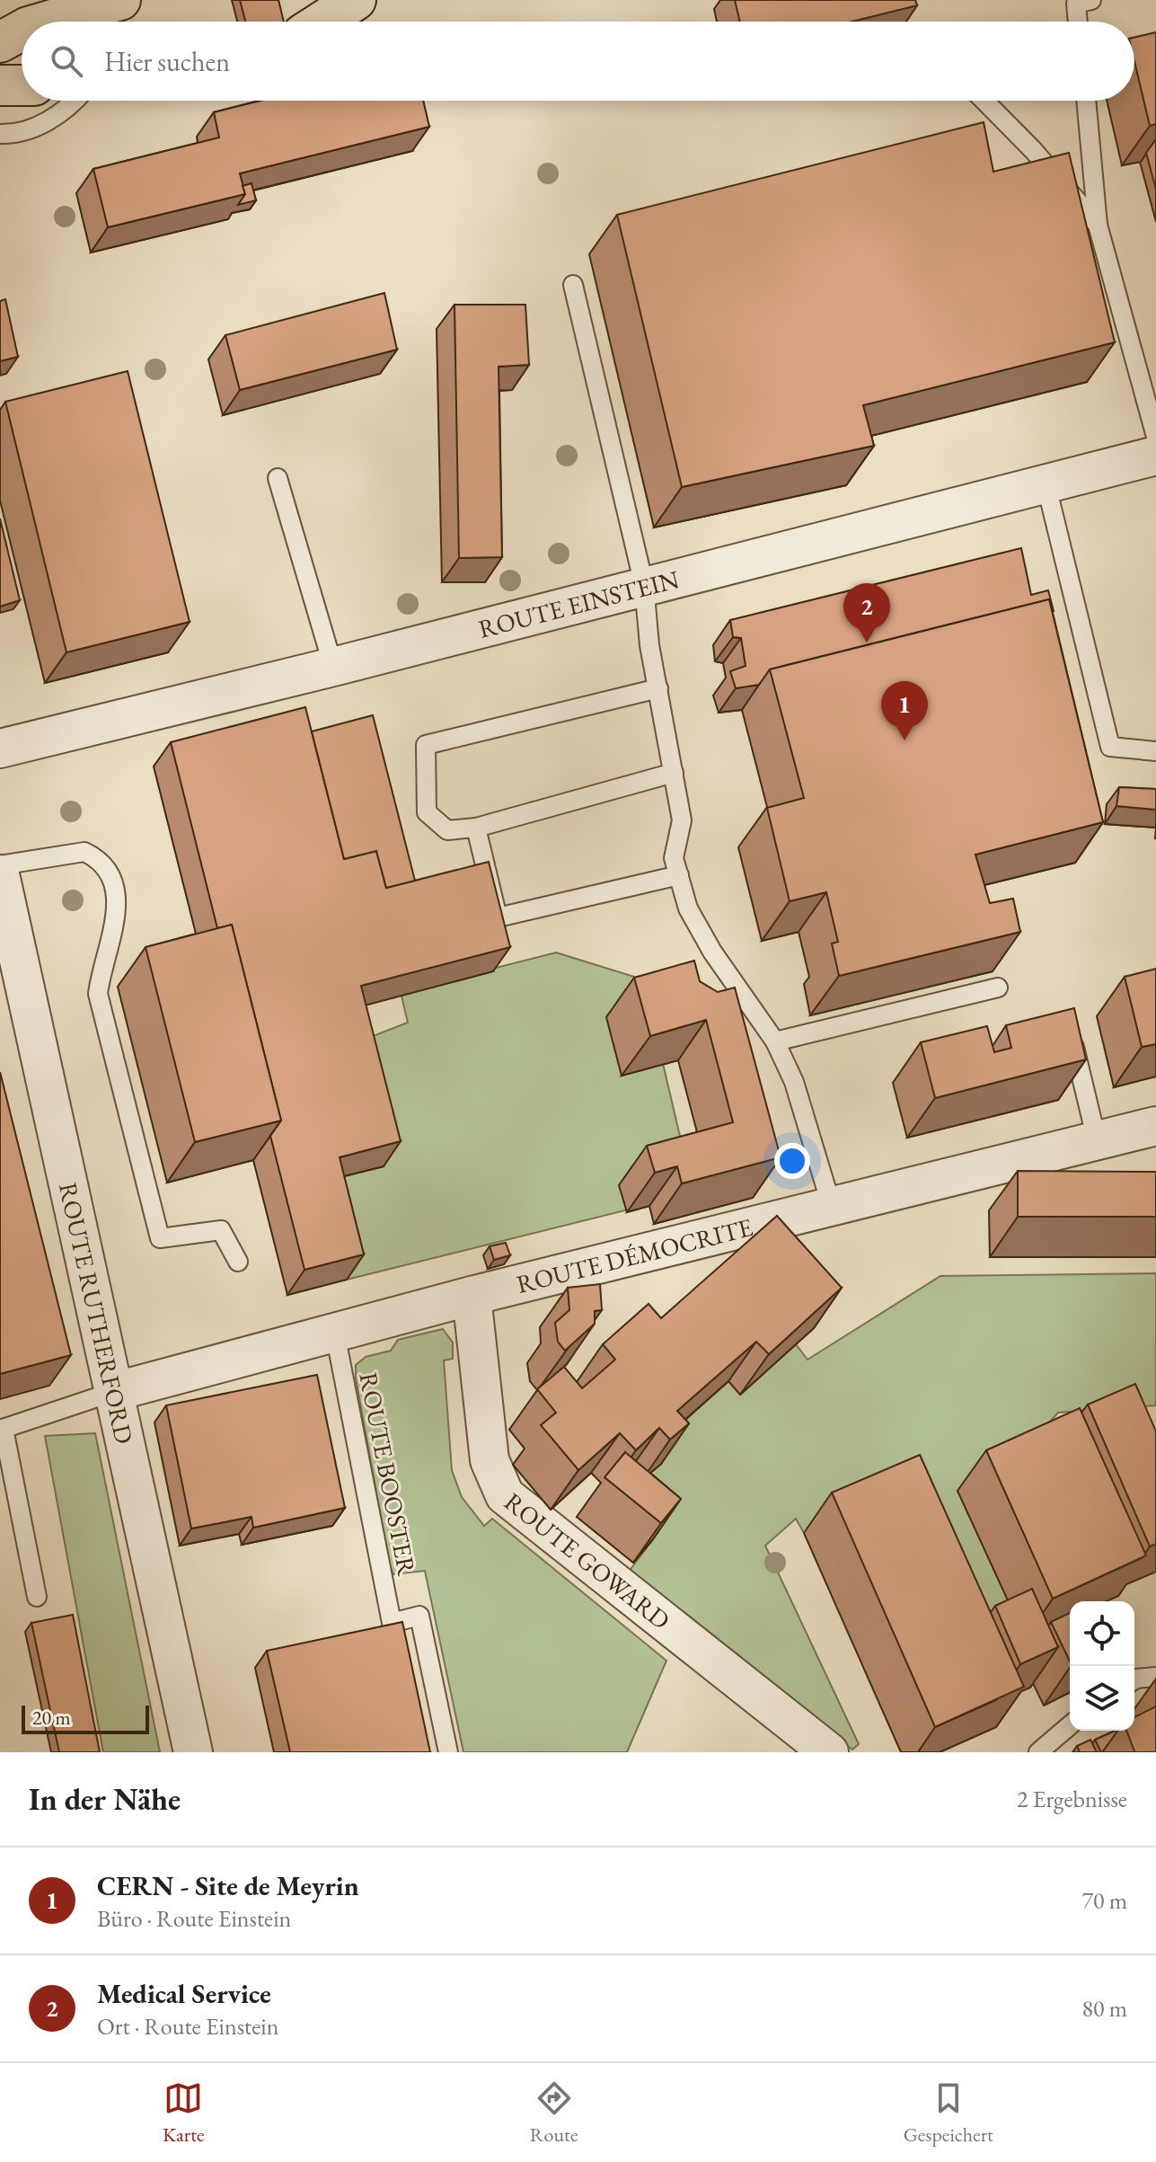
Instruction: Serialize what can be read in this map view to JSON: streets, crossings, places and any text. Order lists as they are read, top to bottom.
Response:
{
  "streets": {
    "street": [
      "ROUTE EINSTEIN",
      "ROUTE DÉMOCRITE",
      "ROUTE RUTHERFORD",
      "ROUTE GOWARD"
    ],
    "lane": ["ROUTE BOOSTER"]
  },
  "crossings": [
    ["ROUTE DÉMOCRITE", "ROUTE RUTHERFORD"],
    ["ROUTE DÉMOCRITE", "ROUTE BOOSTER"],
    ["ROUTE DÉMOCRITE", "ROUTE GOWARD"]
  ],
  "scale_bar": "20 m",
  "page": {
    "search": "Hier suchen",
    "pins": ["2", "1"],
    "scale": "20 m",
    "heading": ["In der Nähe", "2 Ergebnisse"],
    "list": [
      {
        "mark": "1",
        "name": "CERN - Site de Meyrin",
        "note": "Büro · Route Einstein",
        "value": "70 m"
      },
      {
        "mark": "2",
        "name": "Medical Service",
        "note": "Ort · Route Einstein",
        "value": "80 m"
      }
    ],
    "nav": ["Karte", "Route", "Gespeichert"]
  }
}
